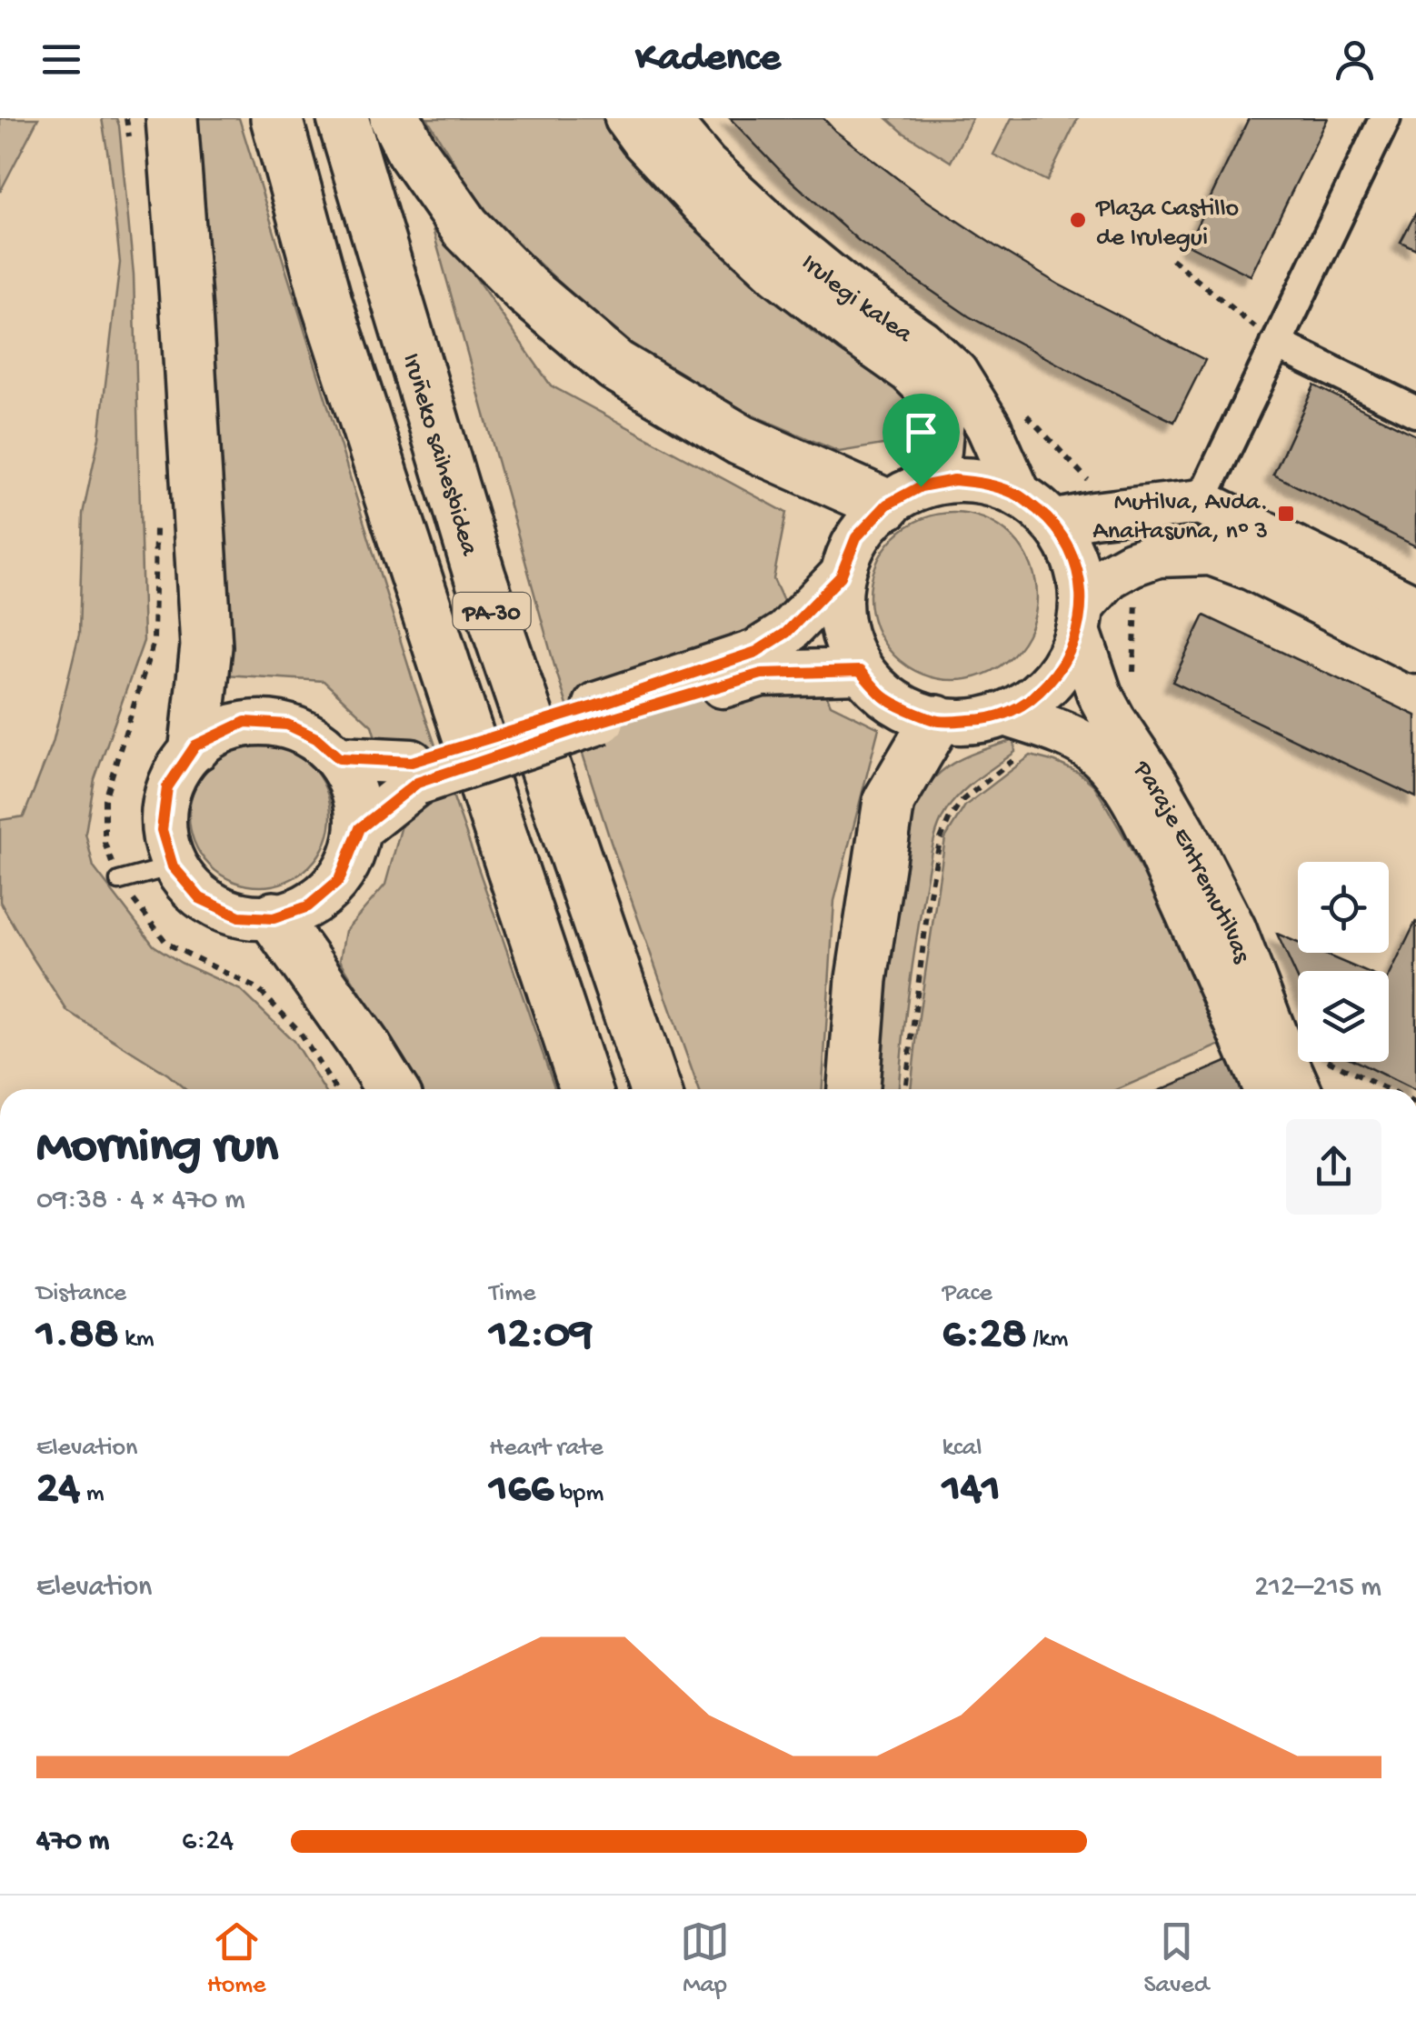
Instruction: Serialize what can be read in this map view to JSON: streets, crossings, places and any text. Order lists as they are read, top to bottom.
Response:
{
  "streets": {
    "highway": ["Iruñeko saihesbidea", "PA-30"],
    "street": ["Irulegi kalea", "Paraje Entremutilvas"]
  },
  "crossings": [
    ["Irulegi kalea", "Paraje Entremutilvas"]
  ],
  "places": {
    "other": ["Plaza Castillo de Irulegui"],
    "transit": ["Mutilva, Avda. Anaitasuna, nº 3"]
  },
  "page": {
    "header": "Kadence",
    "heading": ["Morning run", "09:38 · 4 × 470 m"],
    "stats": [
      ["Distance", "1.88 km"],
      ["Time", "12:09"],
      ["Pace", "6:28 /km"],
      ["Elevation", "24 m"],
      ["Heart rate", "166 bpm"],
      ["kcal", "141"]
    ],
    "chart": ["Elevation", "212–215 m"],
    "list": [
      {
        "name": "470 m",
        "note": "6:24"
      }
    ],
    "tabs": ["Home", "Map", "Saved"]
  }
}
